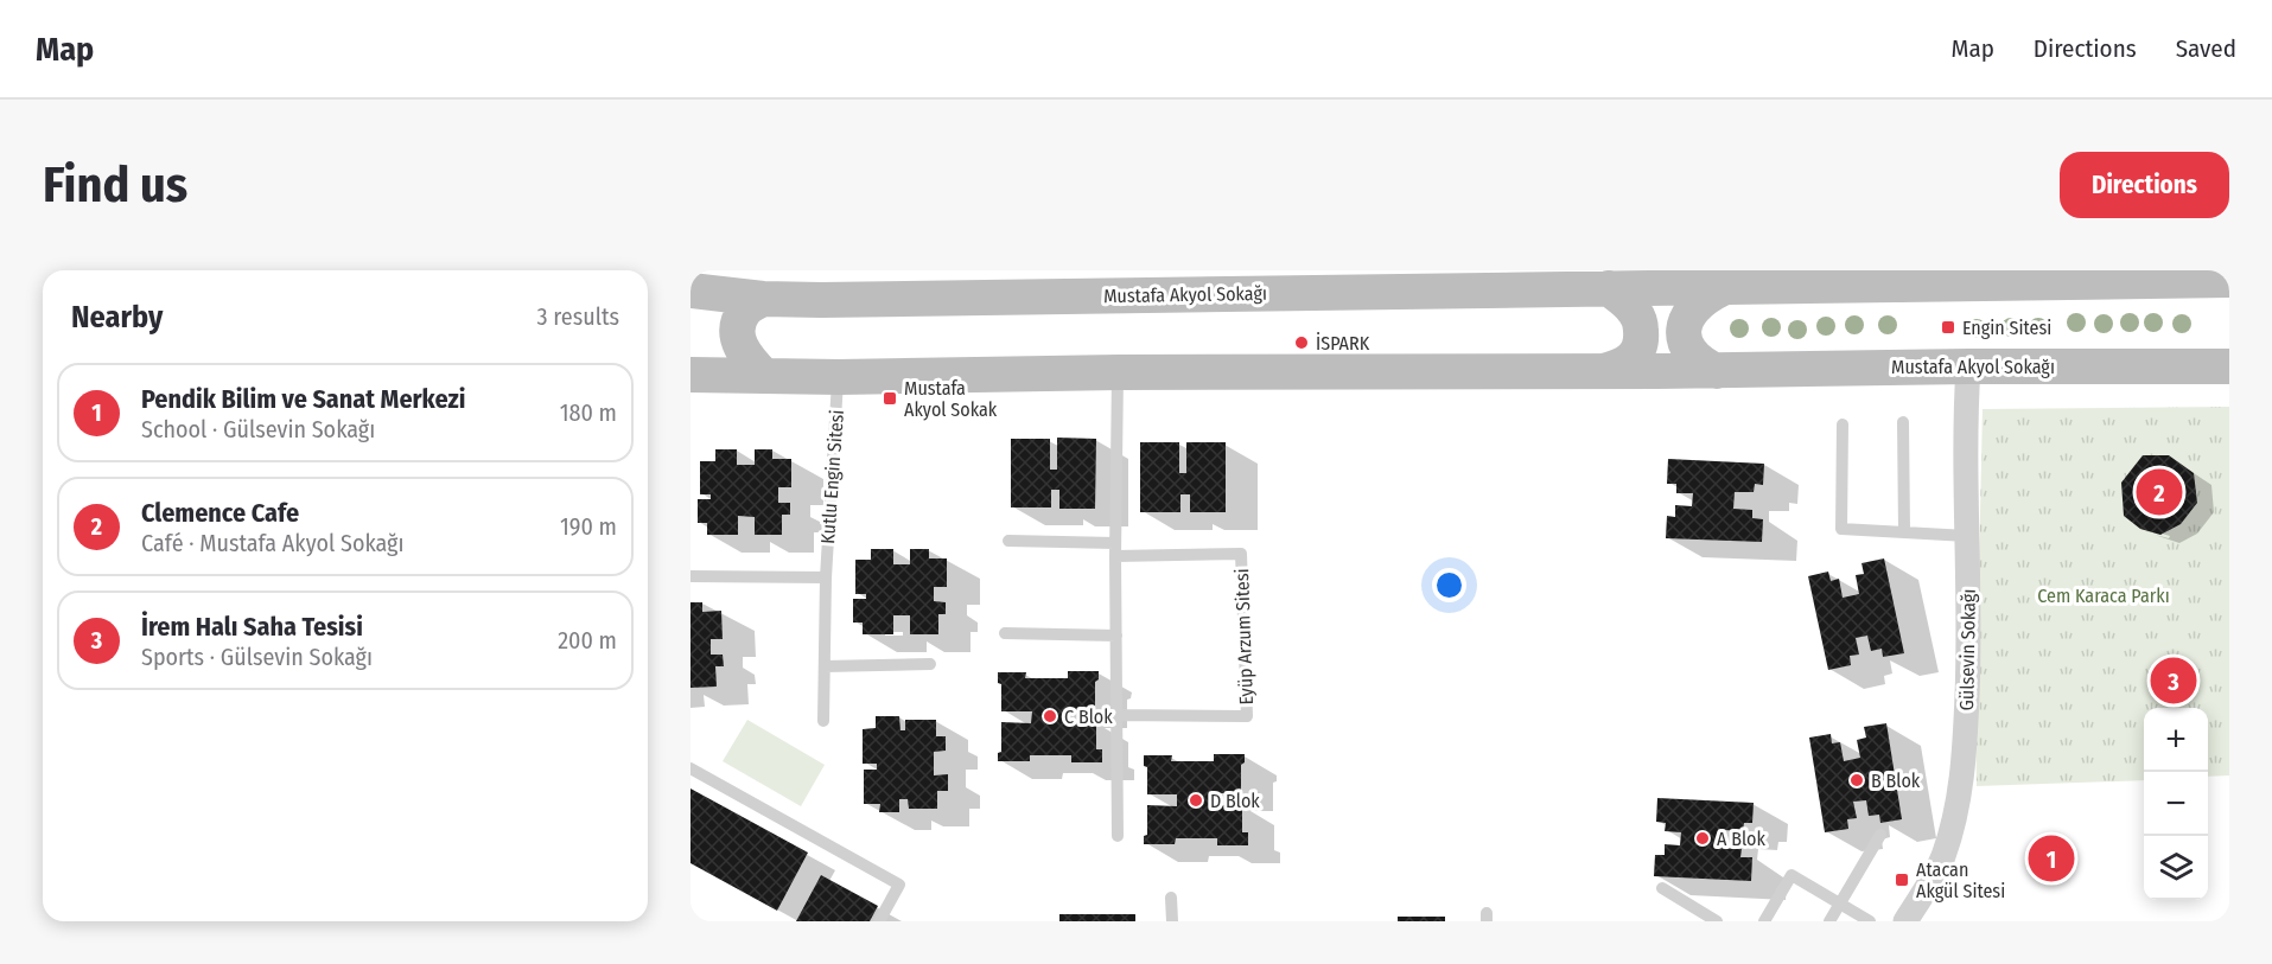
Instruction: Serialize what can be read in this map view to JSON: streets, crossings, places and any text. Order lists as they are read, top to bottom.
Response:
{
  "streets": {
    "street": ["Mustafa Akyol Sokağı", "Gülsevin Sokağı"],
    "lane": ["Kutlu Engin Sitesi", "Eyüp Arzum Sitesi"]
  },
  "crossings": [
    ["Mustafa Akyol Sokağı", "Kutlu Engin Sitesi"],
    ["Mustafa Akyol Sokağı", "Gülsevin Sokağı"]
  ],
  "parks": ["Cem Karaca Parkı"],
  "places": {
    "transit": ["Engin Sitesi", "Mustafa Akyol Sokak", "Atacan Akgül Sitesi"],
    "other": [
      "İSPARK",
      "C Blok",
      "B Blok",
      "D Blok",
      "A Blok"
    ]
  },
  "page": {
    "header": "Map",
    "nav": ["Map", "Directions", "Saved"],
    "buttons": "Directions",
    "title": "Find us",
    "heading": ["Nearby", "3 results"],
    "list": [
      {
        "mark": "1",
        "name": "Pendik Bilim ve Sanat Merkezi",
        "note": "School · Gülsevin Sokağı",
        "value": "180 m"
      },
      {
        "mark": "2",
        "name": "Clemence Cafe",
        "note": "Café · Mustafa Akyol Sokağı",
        "value": "190 m"
      },
      {
        "mark": "3",
        "name": "İrem Halı Saha Tesisi",
        "note": "Sports · Gülsevin Sokağı",
        "value": "200 m"
      }
    ],
    "pins": ["2", "3", "1"],
    "map_buttons": ["+", "−"]
  }
}
